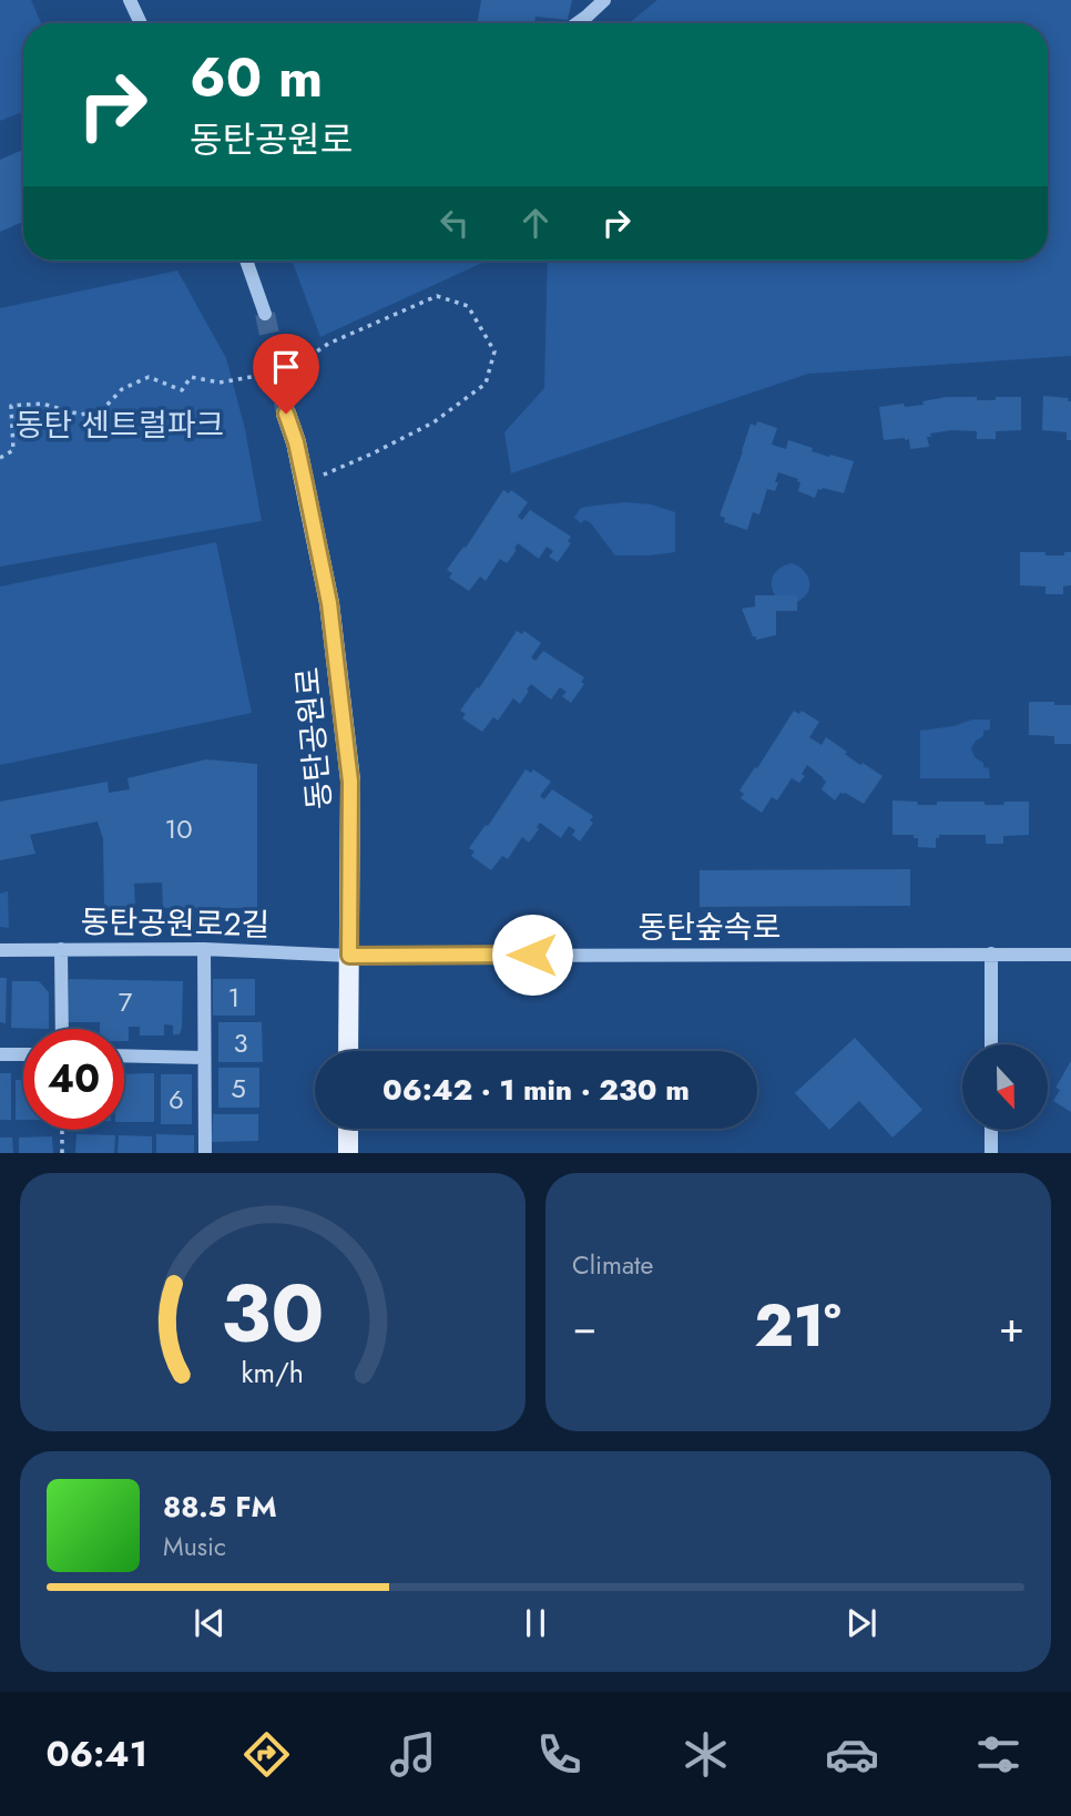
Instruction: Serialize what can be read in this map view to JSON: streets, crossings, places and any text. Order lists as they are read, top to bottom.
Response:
{
  "streets": {
    "main road": ["동탄공원로"],
    "street": ["동탄공원로2길", "동탄숲속로"]
  },
  "crossings": [
    ["동탄공원로", "동탄공원로2길"],
    ["동탄공원로", "동탄숲속로"],
    ["동탄공원로2길", "동탄숲속로"]
  ],
  "parks": ["동탄 센트럴파크"],
  "house_numbers": [
    "10",
    "1",
    "7",
    "3",
    "5",
    "6"
  ],
  "north": "bottom",
  "page": {
    "turn": ["60 m", "동탄공원로"],
    "limit": "40",
    "trip": "06:42 · 1 min · 230 m",
    "tile": "Climate",
    "heat": ["−", "21°", "+"],
    "song": ["88.5 FM", "Music"],
    "tabs": "06:41",
    "gauge": ["30", "km/h"]
  }
}
